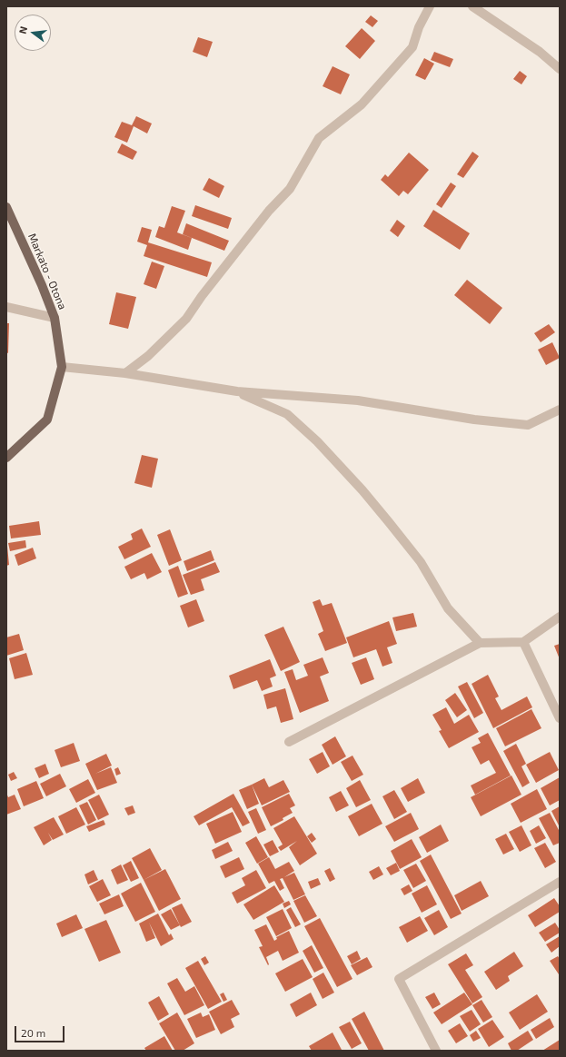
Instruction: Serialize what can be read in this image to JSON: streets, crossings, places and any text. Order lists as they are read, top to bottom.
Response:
{
  "streets": {
    "main road": ["Markato - Otona"]
  },
  "scale_bar": "20 m",
  "north": "left"
}
